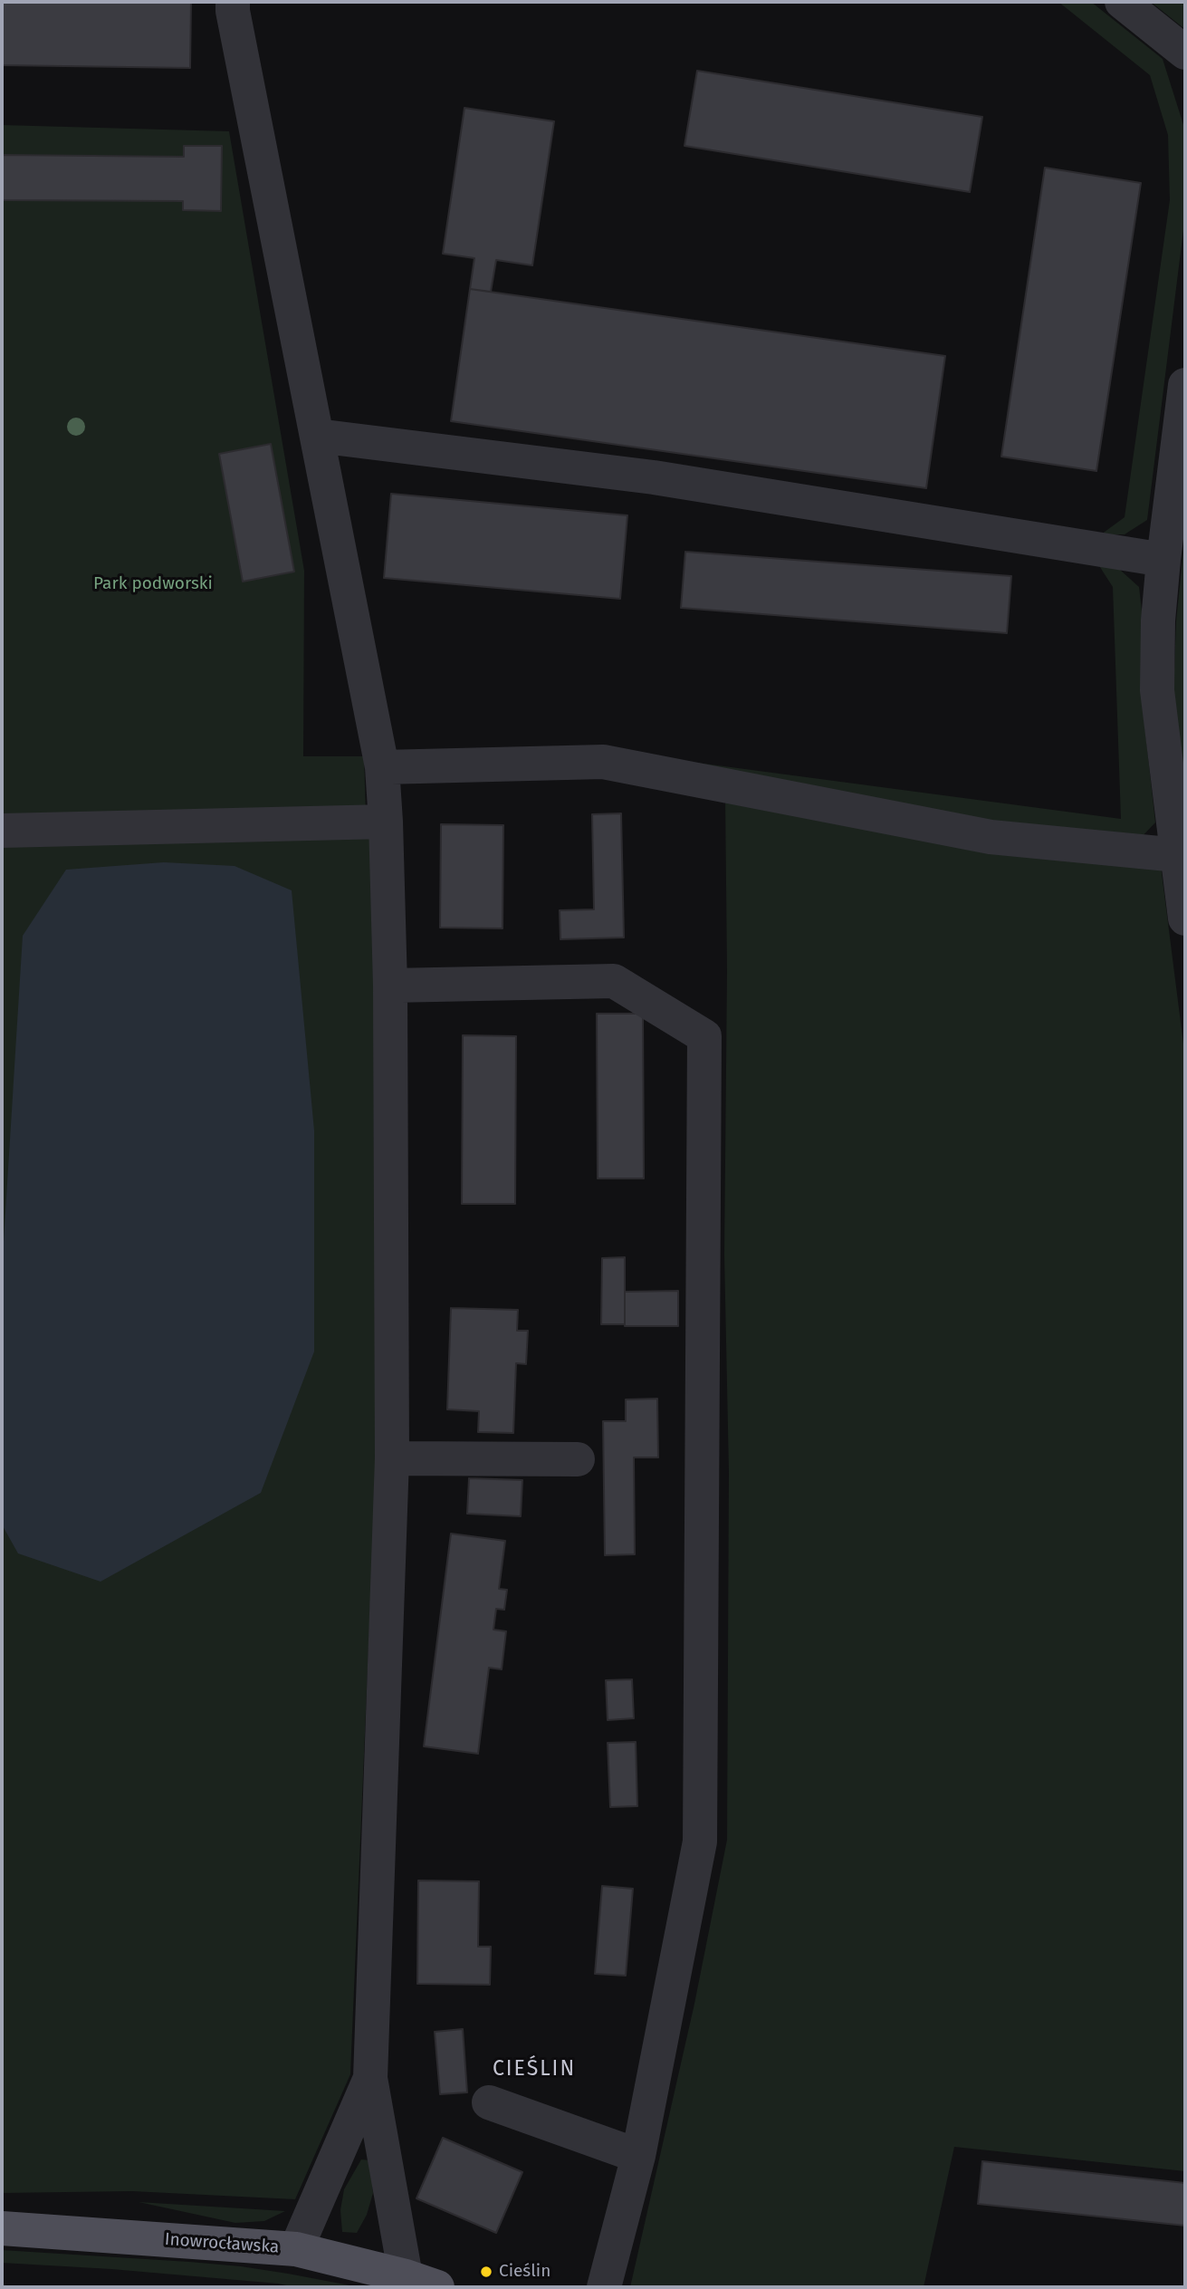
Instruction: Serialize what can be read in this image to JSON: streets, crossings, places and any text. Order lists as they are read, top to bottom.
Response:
{
  "streets": {
    "main road": ["Inowrocławska"]
  },
  "districts": ["CIEŚLIN"],
  "parks": ["Park podworski"],
  "places": ["Cieślin"]
}
